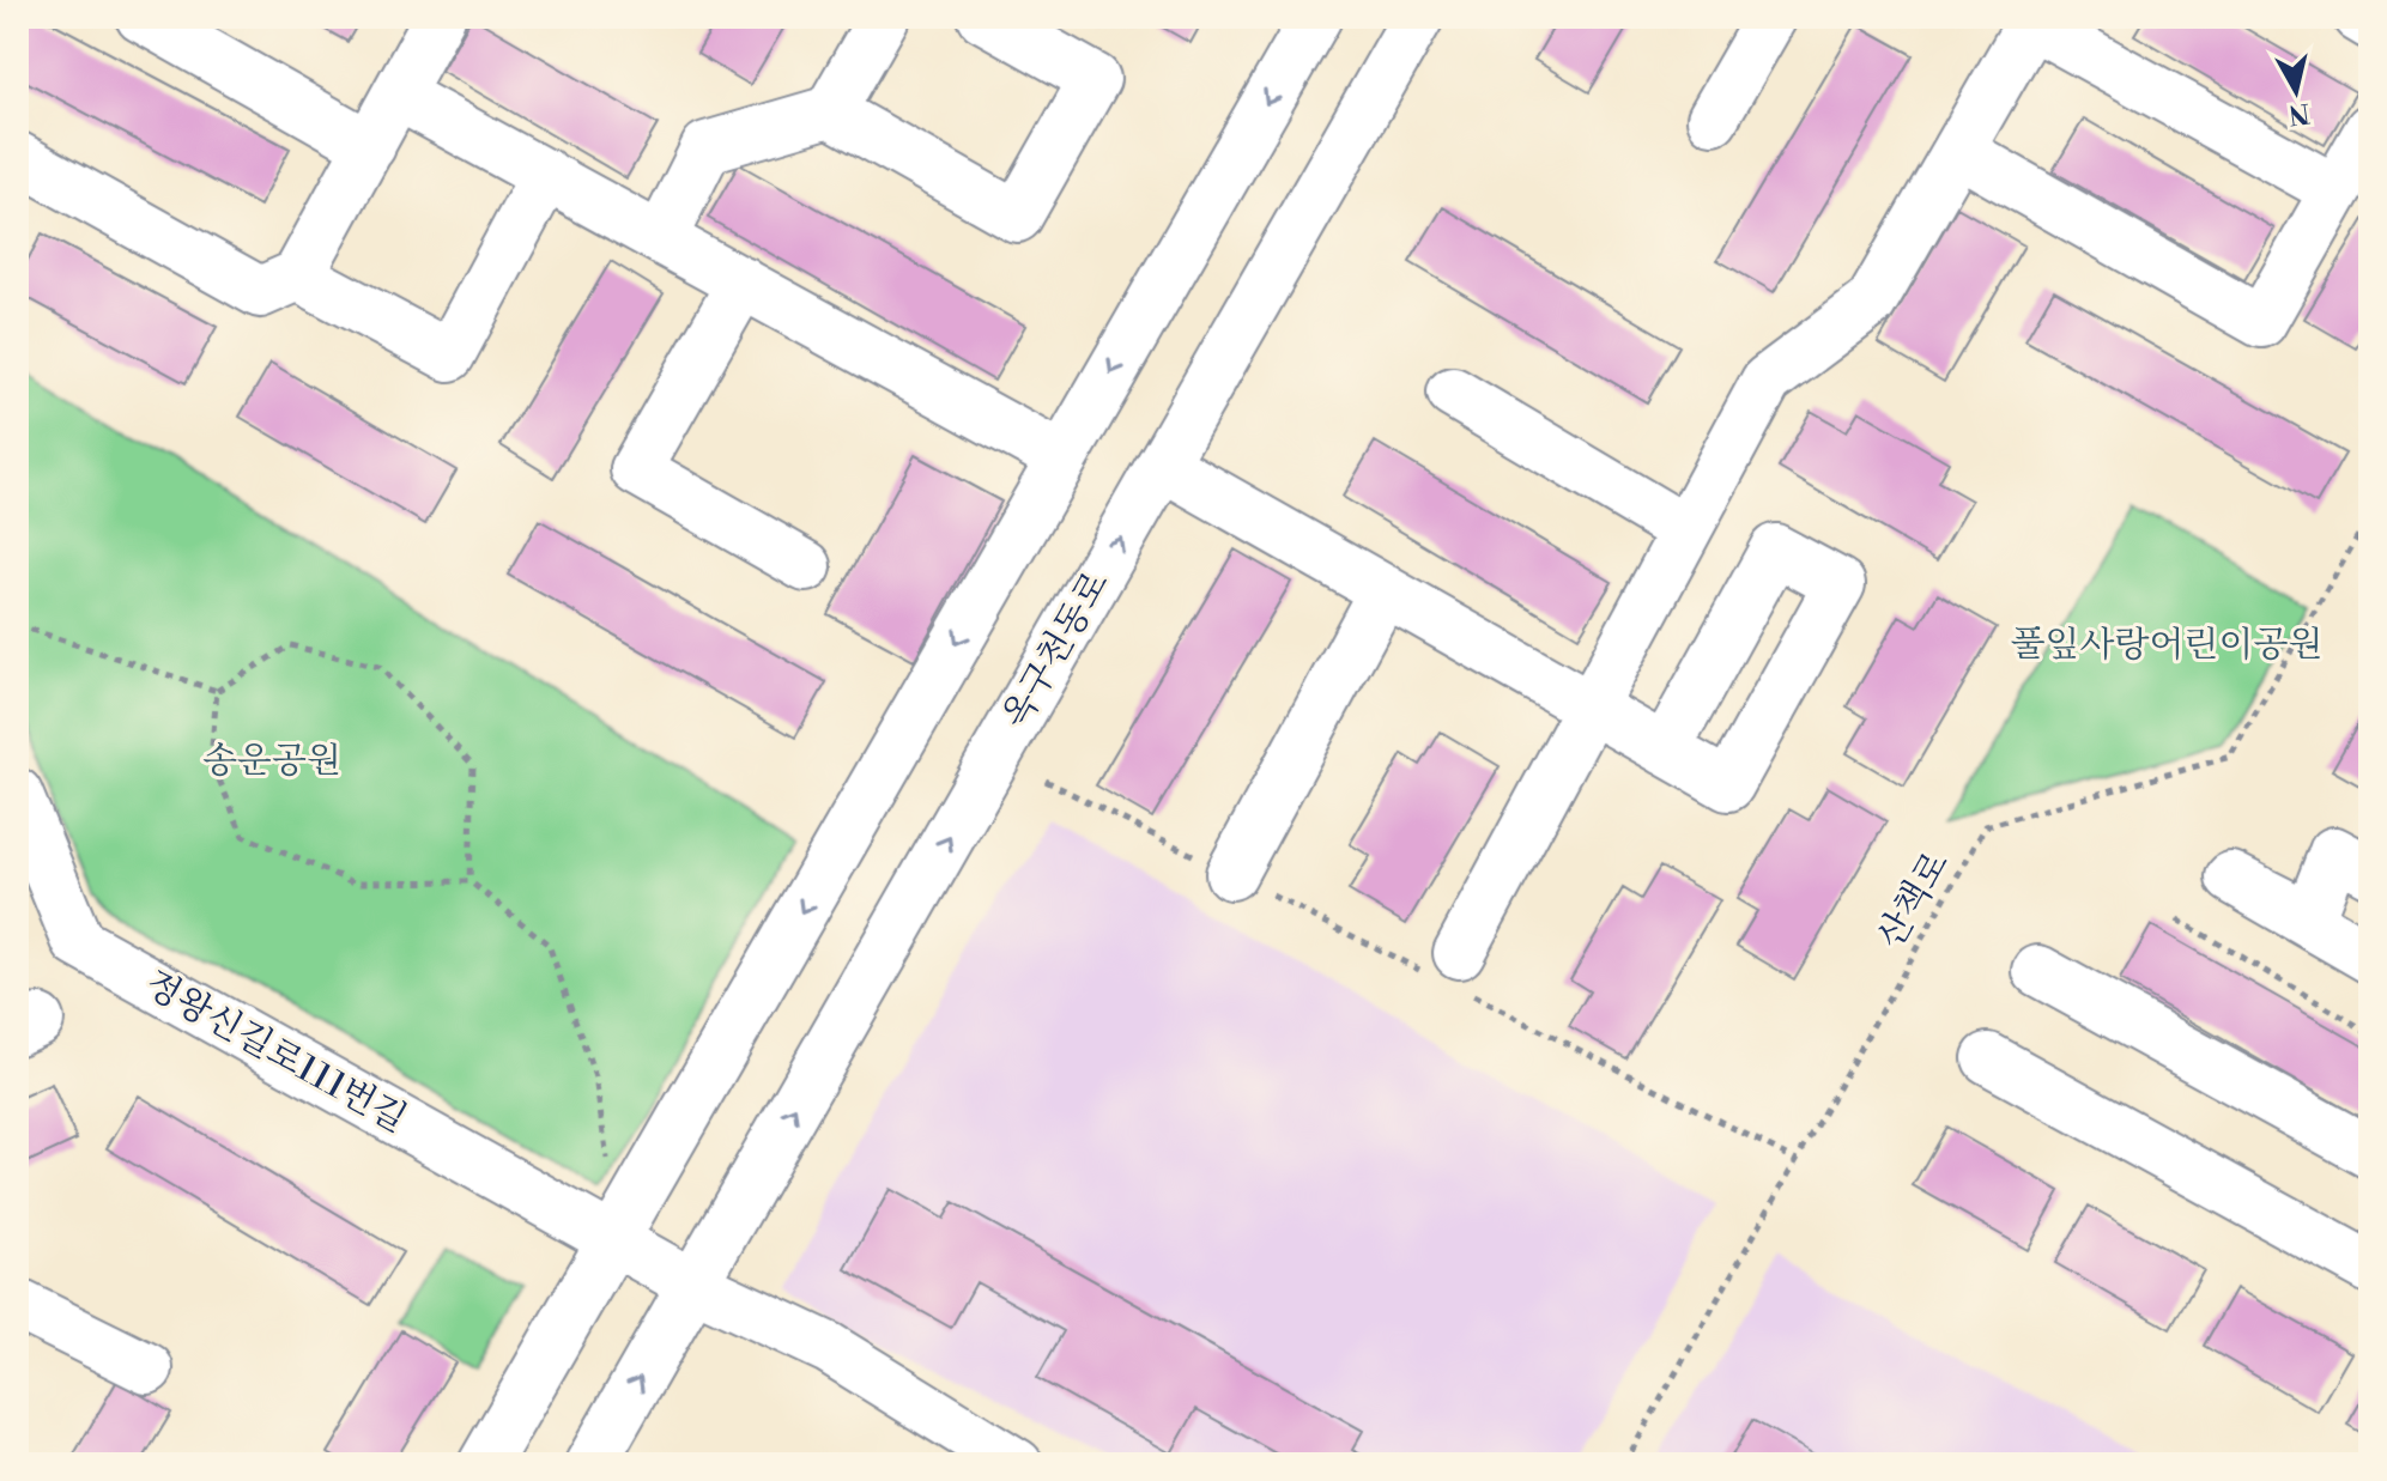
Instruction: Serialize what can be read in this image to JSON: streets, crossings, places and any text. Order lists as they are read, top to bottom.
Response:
{
  "streets": {
    "street": ["옥구천동로", "정왕신길로111번길"],
    "path": ["산책로"]
  },
  "parks": ["풀잎사랑어린이공원", "송운공원"],
  "north": "bottom"
}
